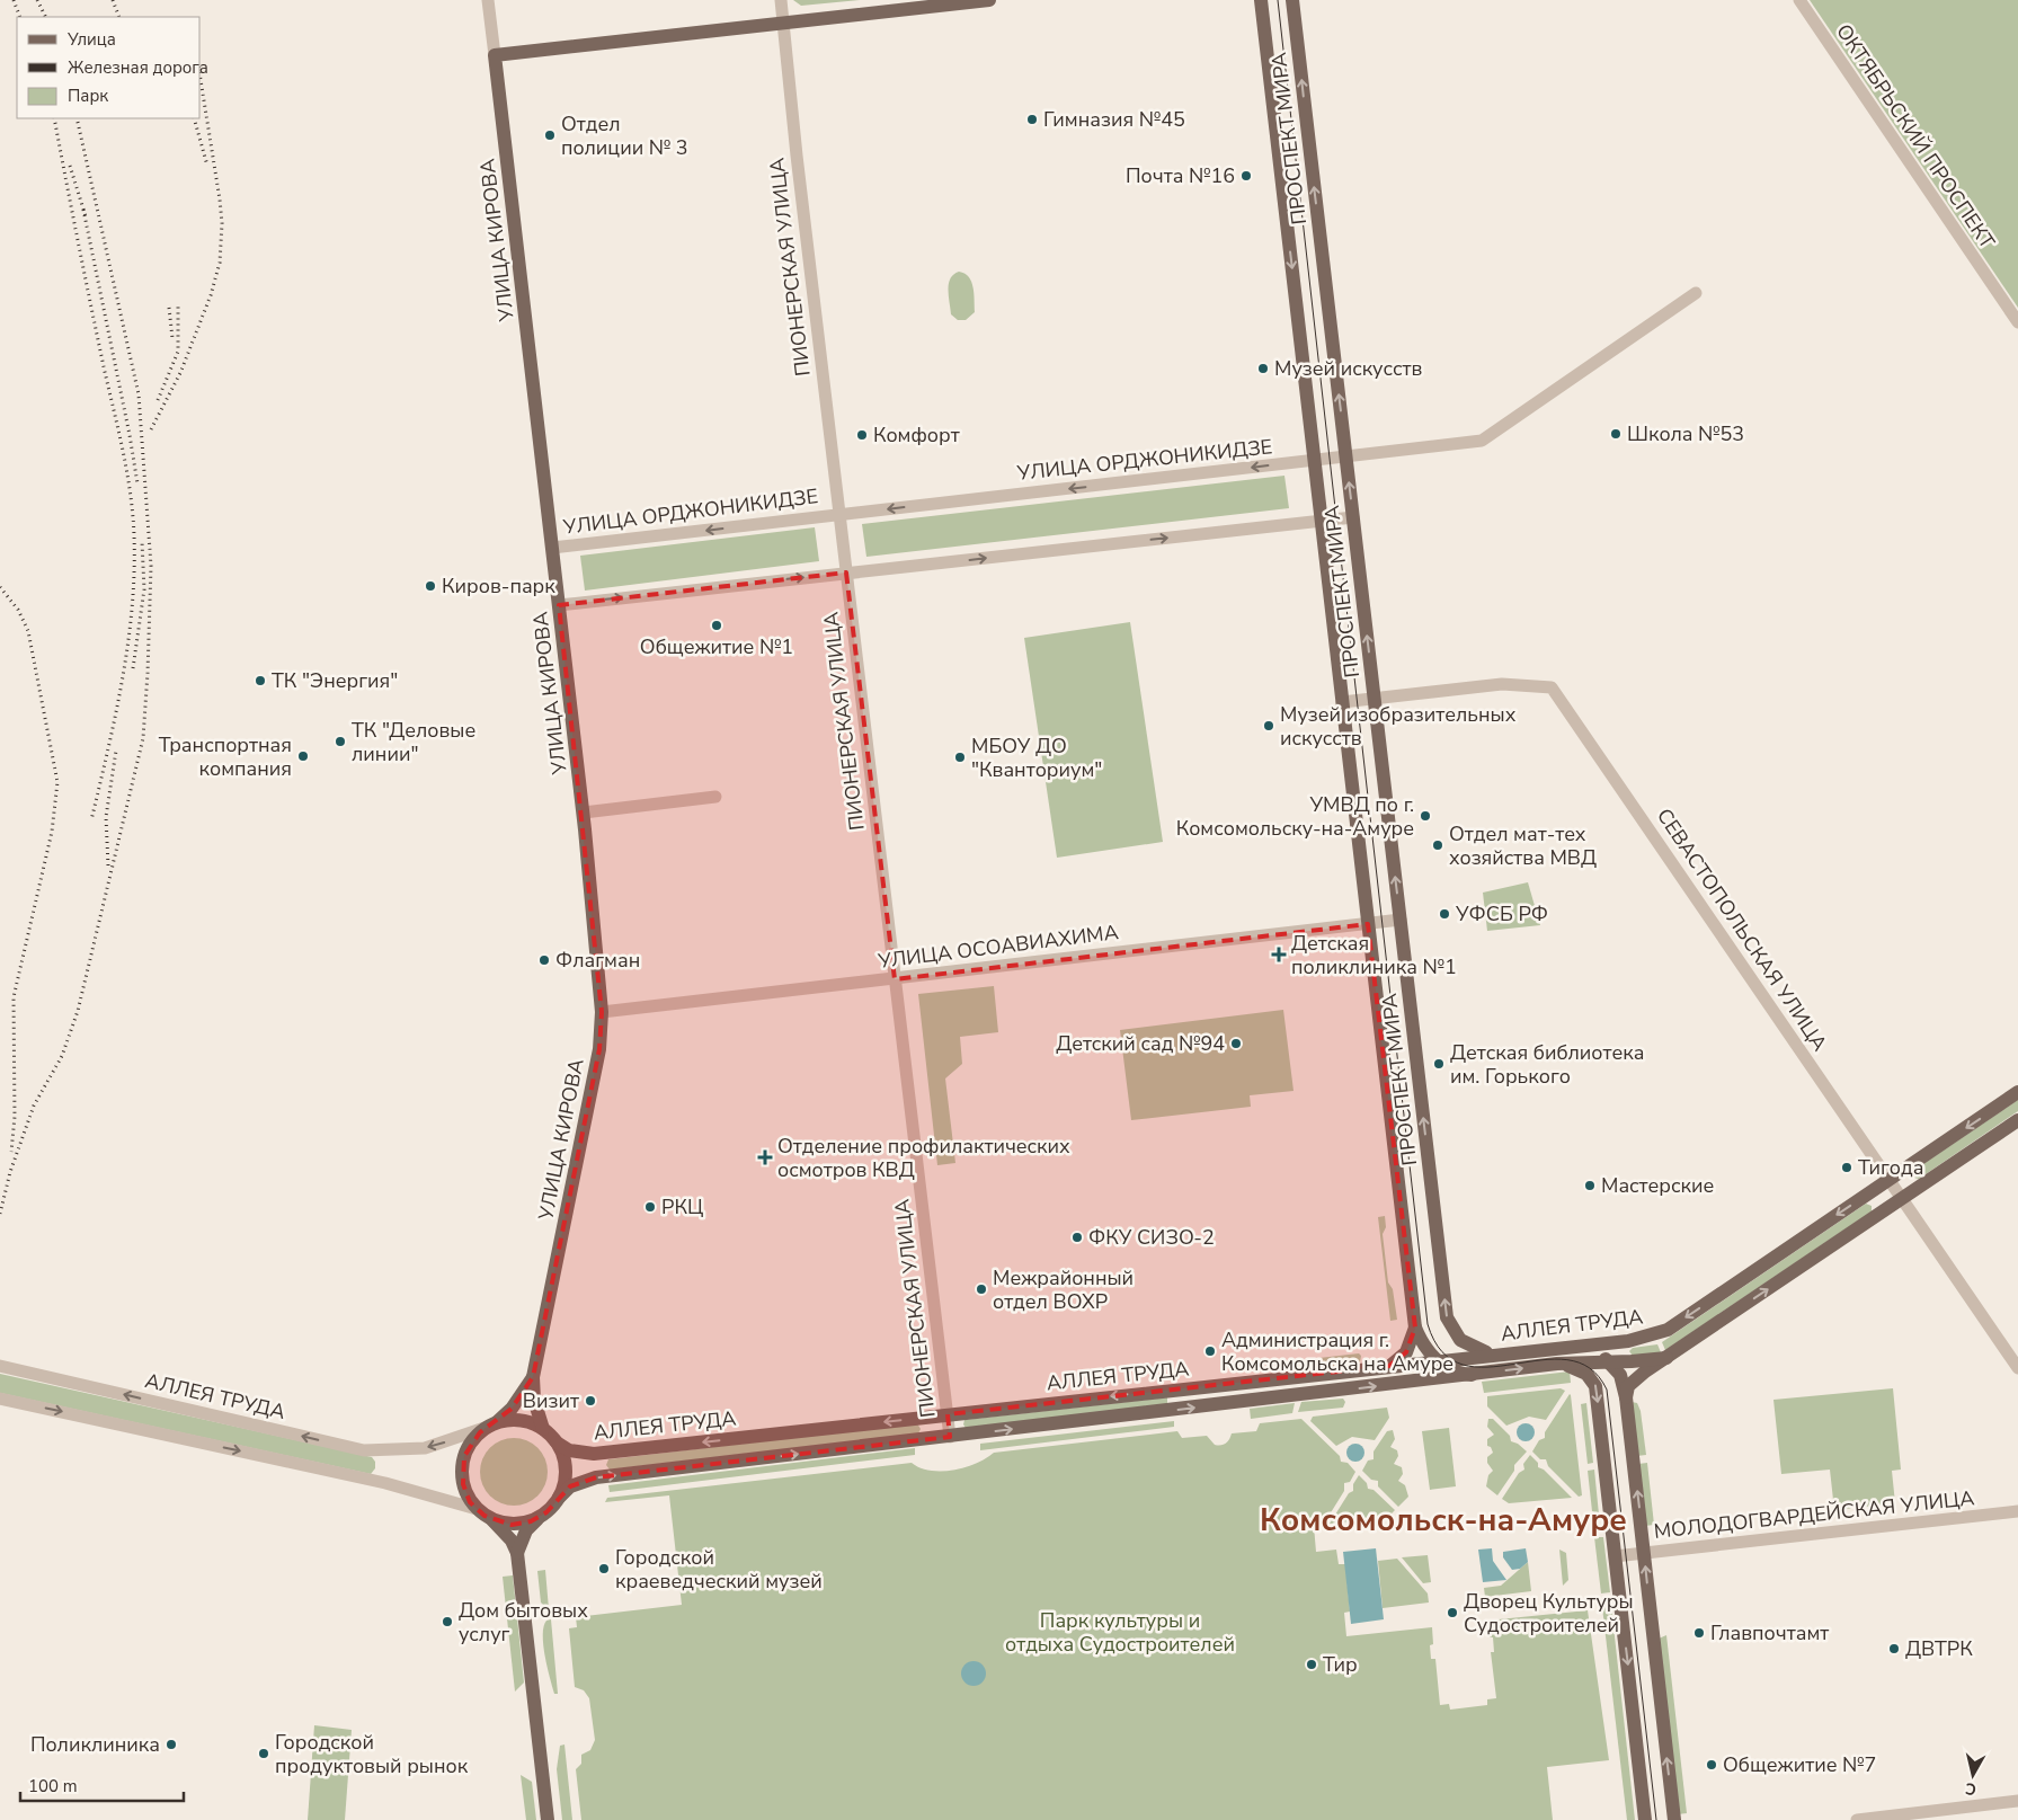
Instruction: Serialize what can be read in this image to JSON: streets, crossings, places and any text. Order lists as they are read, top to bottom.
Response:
{
  "streets": {
    "main road": ["ПРОСПЕКТ МИРА", "УЛИЦА КИРОВА", "АЛЛЕЯ ТРУДА"],
    "street": [
      "ОКТЯБРЬСКИЙ ПРОСПЕКТ",
      "ПИОНЕРСКАЯ УЛИЦА",
      "УЛИЦА ОРДЖОНИКИДЗЕ",
      "СЕВАСТОПОЛЬСКАЯ УЛИЦА",
      "УЛИЦА ОСОАВИАХИМА",
      "МОЛОДОГВАРДЕЙСКАЯ УЛИЦА"
    ]
  },
  "crossings": [
    ["ПРОСПЕКТ МИРА", "УЛИЦА ОРДЖОНИКИДЗЕ"],
    ["ПРОСПЕКТ МИРА", "СЕВАСТОПОЛЬСКАЯ УЛИЦА"],
    ["ПРОСПЕКТ МИРА", "УЛИЦА ОСОАВИАХИМА"],
    ["ПРОСПЕКТ МИРА", "АЛЛЕЯ ТРУДА"],
    ["УЛИЦА КИРОВА", "УЛИЦА ОРДЖОНИКИДЗЕ"],
    ["УЛИЦА КИРОВА", "УЛИЦА ОСОАВИАХИМА"],
    ["УЛИЦА КИРОВА", "АЛЛЕЯ ТРУДА"],
    ["ПИОНЕРСКАЯ УЛИЦА", "УЛИЦА ОРДЖОНИКИДЗЕ"],
    ["ПИОНЕРСКАЯ УЛИЦА", "УЛИЦА ОСОАВИАХИМА"],
    ["ПИОНЕРСКАЯ УЛИЦА", "АЛЛЕЯ ТРУДА"],
    ["СЕВАСТОПОЛЬСКАЯ УЛИЦА", "АЛЛЕЯ ТРУДА"]
  ],
  "districts": ["Комсомольск-на-Амуре"],
  "parks": ["Парк культуры и отдыха Судостроителей"],
  "places": {
    "other": [
      "Гимназия №45",
      "Отдел полиции № 3",
      "Почта №16",
      "Музей искусств",
      "Школа №53",
      "Комфорт",
      "Киров-парк",
      "Общежитие №1",
      "ТК \"Энергия\"",
      "Музей изобразительных искусств",
      "ТК \"Деловые линии\"",
      "Транспортная компания",
      "МБОУ ДО \"Кванториум\"",
      "УМВД по г. Комсомольску-на-Амуре",
      "Отдел мат-тех хозяйства МВД",
      "УФСБ РФ",
      "Флагман",
      "Детский сад №94",
      "Детская библиотека им. Горького",
      "Тигода",
      "Мастерские",
      "РКЦ",
      "ФКУ СИЗО-2",
      "Межрайонный отдел ВОХР",
      "Администрация г. Комсомольска на Амуре",
      "Визит",
      "Городской краеведческий музей",
      "Дворец Культуры Судостроителей",
      "Дом бытовых услуг",
      "Главпочтамт",
      "ДВТРК",
      "Тир",
      "Поликлиника",
      "Городской продуктовый рынок",
      "Общежитие №7"
    ],
    "health": ["Детская поликлиника №1", "Отделение профилактических осмотров КВД"]
  },
  "legend": ["Улица", "Железная дорога", "Парк"],
  "scale_bar": "100 m",
  "north": "bottom"
}
